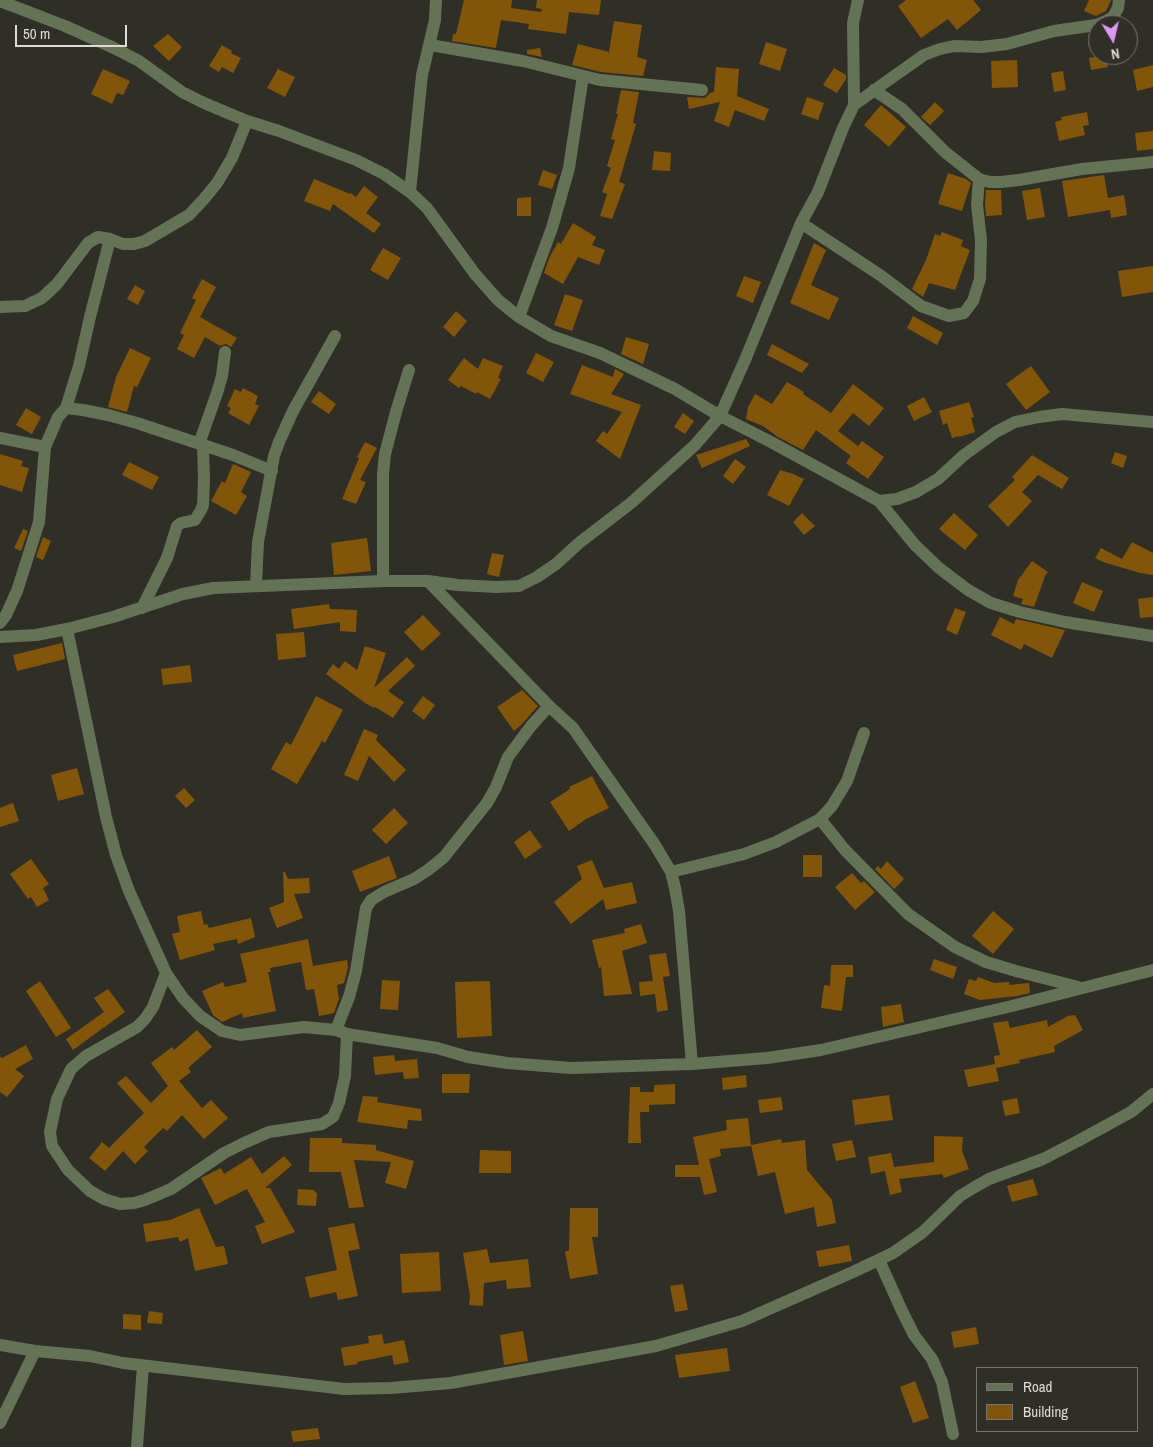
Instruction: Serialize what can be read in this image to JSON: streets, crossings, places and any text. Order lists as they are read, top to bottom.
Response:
{
  "legend": ["Road", "Building"],
  "scale_bar": "50 m",
  "north": "bottom"
}
